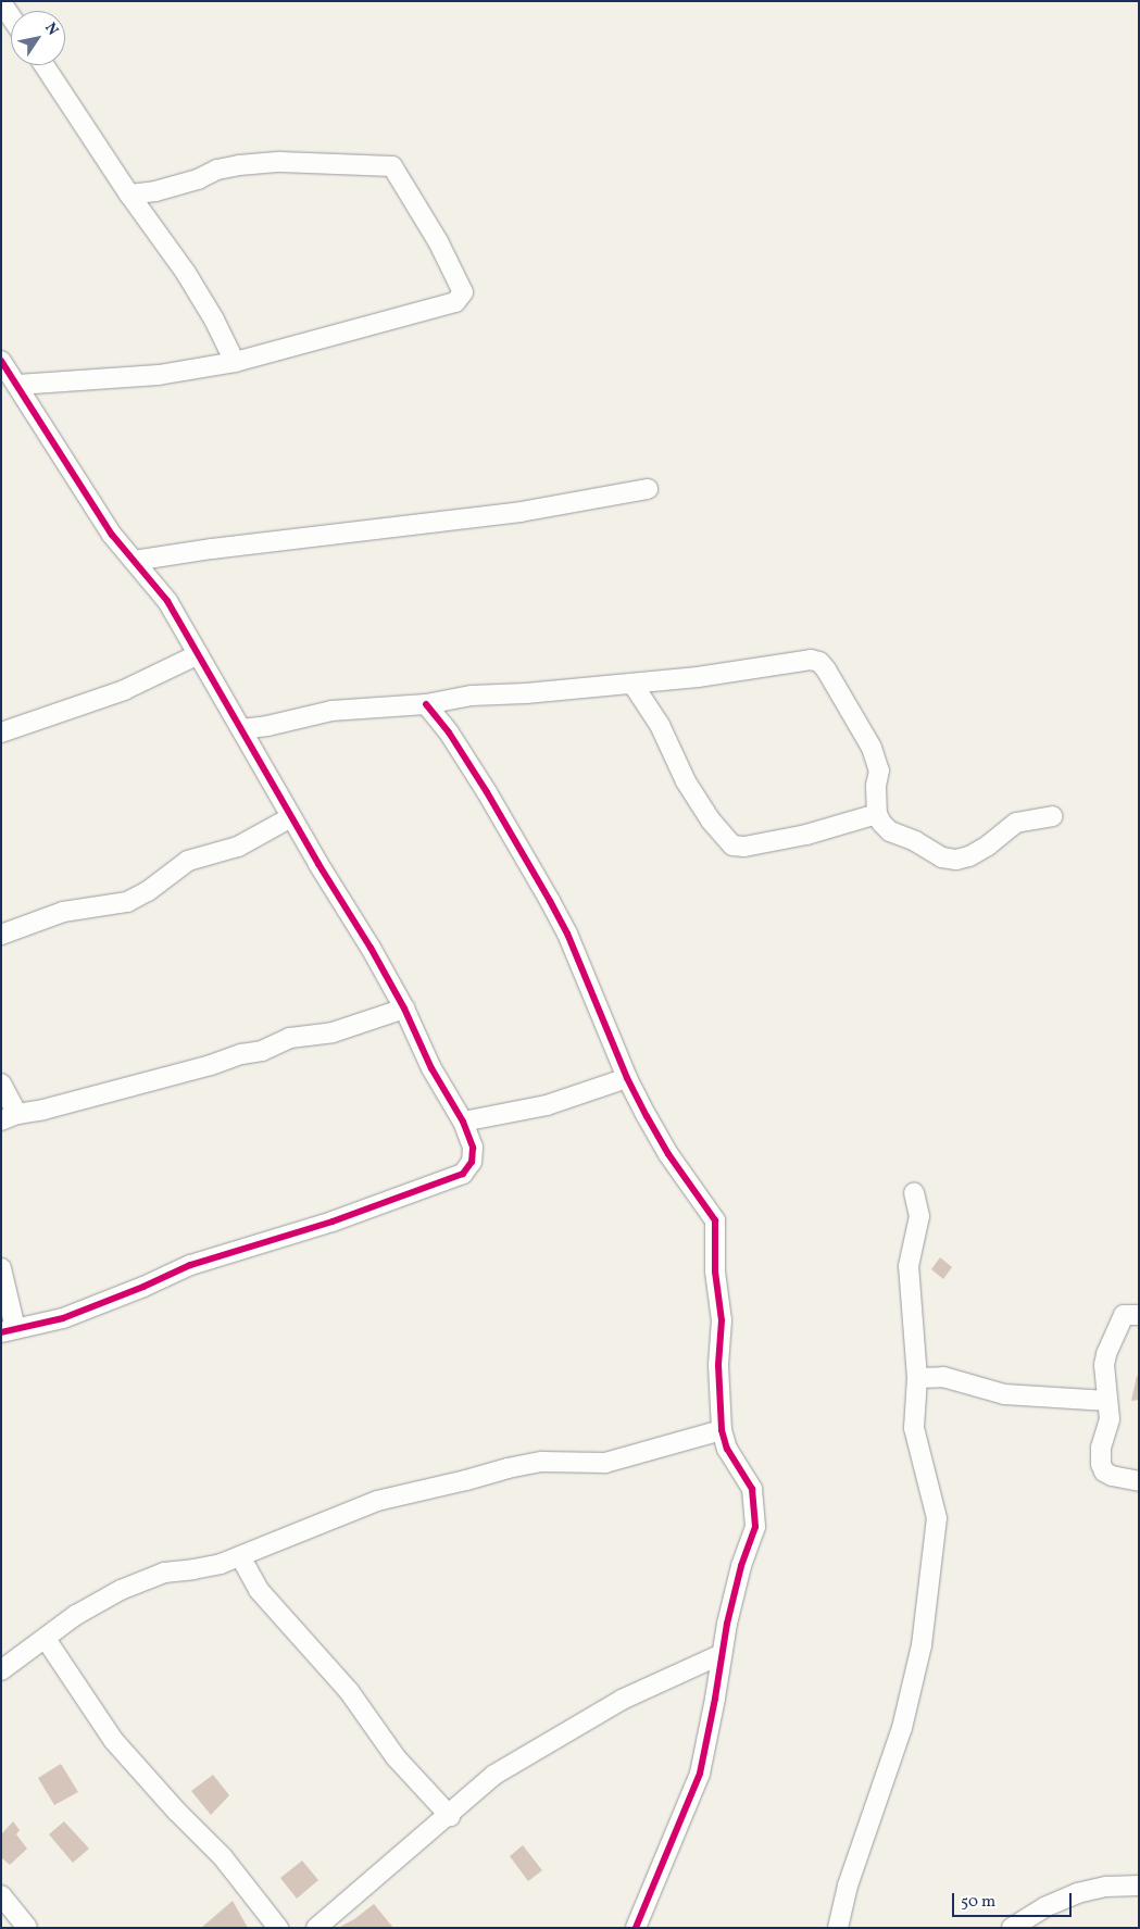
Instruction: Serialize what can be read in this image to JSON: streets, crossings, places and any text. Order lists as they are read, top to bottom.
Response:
{
  "scale_bar": "50 m",
  "north": "top right"
}
